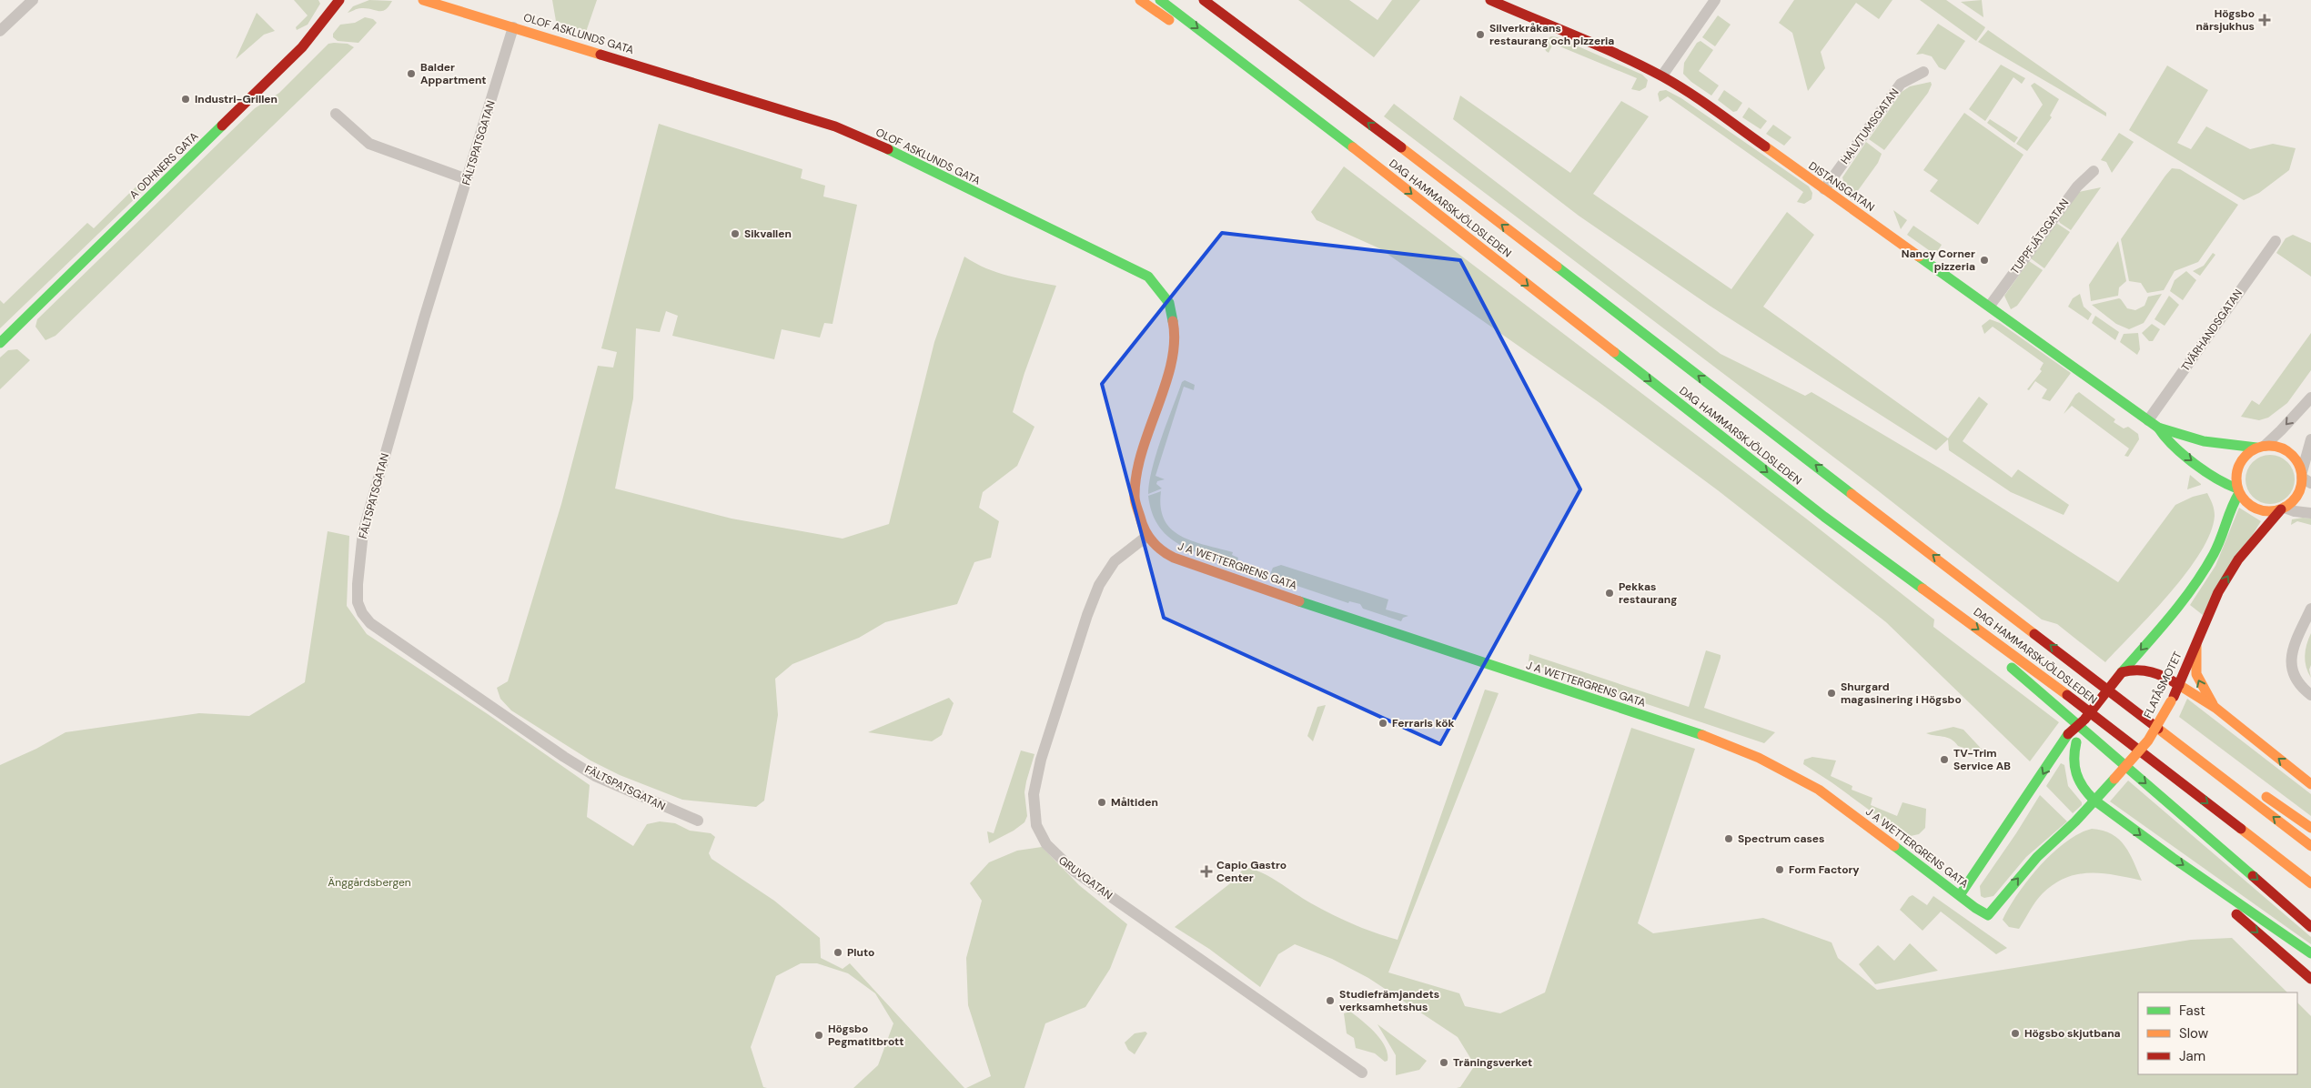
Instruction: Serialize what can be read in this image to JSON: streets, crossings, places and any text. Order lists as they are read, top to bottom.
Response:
{
  "streets": {
    "street": [
      "OLOF ASKLUNDS GATA",
      "HALVTUMSGATAN",
      "FÄLTSPATSGATAN",
      "A ODHNERS GATA",
      "DISTANSGATAN",
      "DAG HAMMARSKJÖLDSLEDEN",
      "TUPPFJÄTSGATAN",
      "TVÄRHANDSGATAN",
      "J A WETTERGRENS GATA",
      "FLATÅSMOTET",
      "GRUVGATAN"
    ]
  },
  "crossings": [
    ["OLOF ASKLUNDS GATA", "FÄLTSPATSGATAN"],
    ["OLOF ASKLUNDS GATA", "J A WETTERGRENS GATA"],
    ["OLOF ASKLUNDS GATA", "GRUVGATAN"],
    ["HALVTUMSGATAN", "DISTANSGATAN"],
    ["DISTANSGATAN", "TUPPFJÄTSGATAN"],
    ["DISTANSGATAN", "TVÄRHANDSGATAN"],
    ["DISTANSGATAN", "FLATÅSMOTET"],
    ["DAG HAMMARSKJÖLDSLEDEN", "FLATÅSMOTET"],
    ["J A WETTERGRENS GATA", "FLATÅSMOTET"],
    ["J A WETTERGRENS GATA", "GRUVGATAN"]
  ],
  "parks": ["Änggårdsbergen"],
  "places": {
    "health": ["Högsbo närsjukhus", "Capio Gastro Center"],
    "other": [
      "Silverkråkans restaurang och pizzeria",
      "Balder Appartment",
      "Industri-Grillen",
      "Sikvallen",
      "Nancy Corner pizzeria",
      "Pekkas restaurang",
      "Shurgard magasinering i Högsbo",
      "Ferraris kök",
      "TV-Trim Service AB",
      "Måltiden",
      "Spectrum cases",
      "Form Factory",
      "Pluto",
      "Studiefrämjandets verksamhetshus",
      "Högsbo skjutbana",
      "Högsbo Pegmatitbrott",
      "Träningsverket"
    ]
  },
  "legend": ["Fast", "Slow", "Jam"]
}
